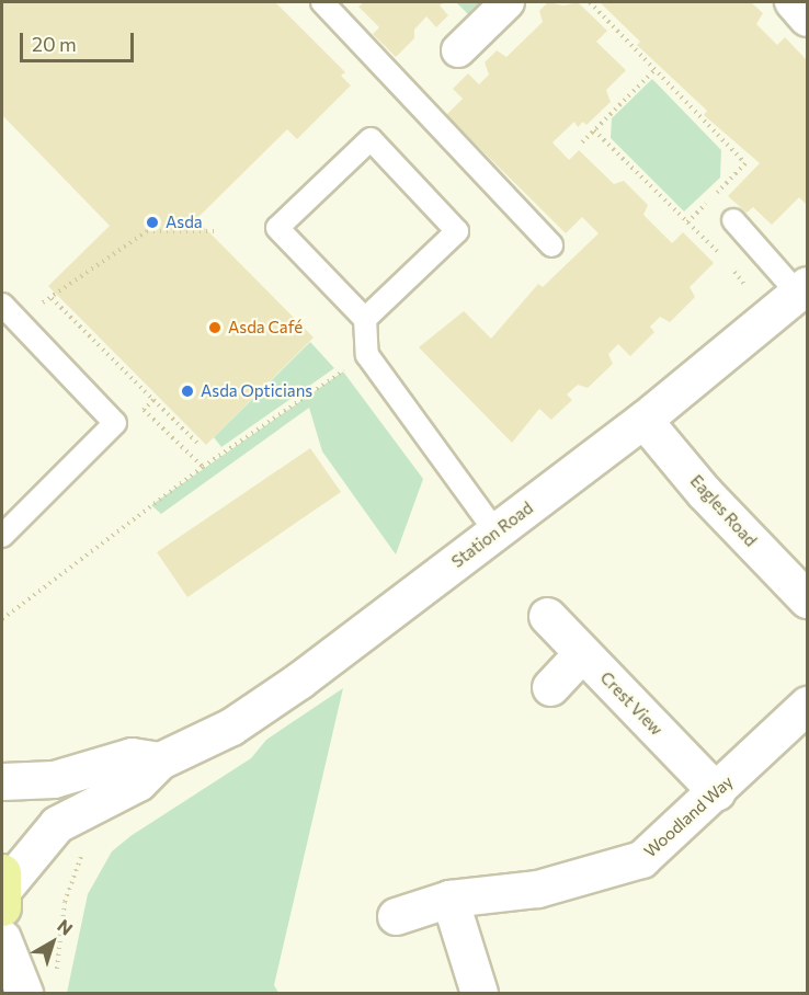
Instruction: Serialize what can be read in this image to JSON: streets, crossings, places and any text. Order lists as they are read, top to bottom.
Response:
{
  "streets": {
    "street": [
      "Eagles Road",
      "Station Road",
      "Crest View",
      "Woodland Way"
    ]
  },
  "crossings": [
    ["Eagles Road", "Station Road"],
    ["Crest View", "Woodland Way"]
  ],
  "places": ["Asda", "Asda Café", "Asda Opticians"],
  "scale_bar": "20 m",
  "north": "top right"
}
